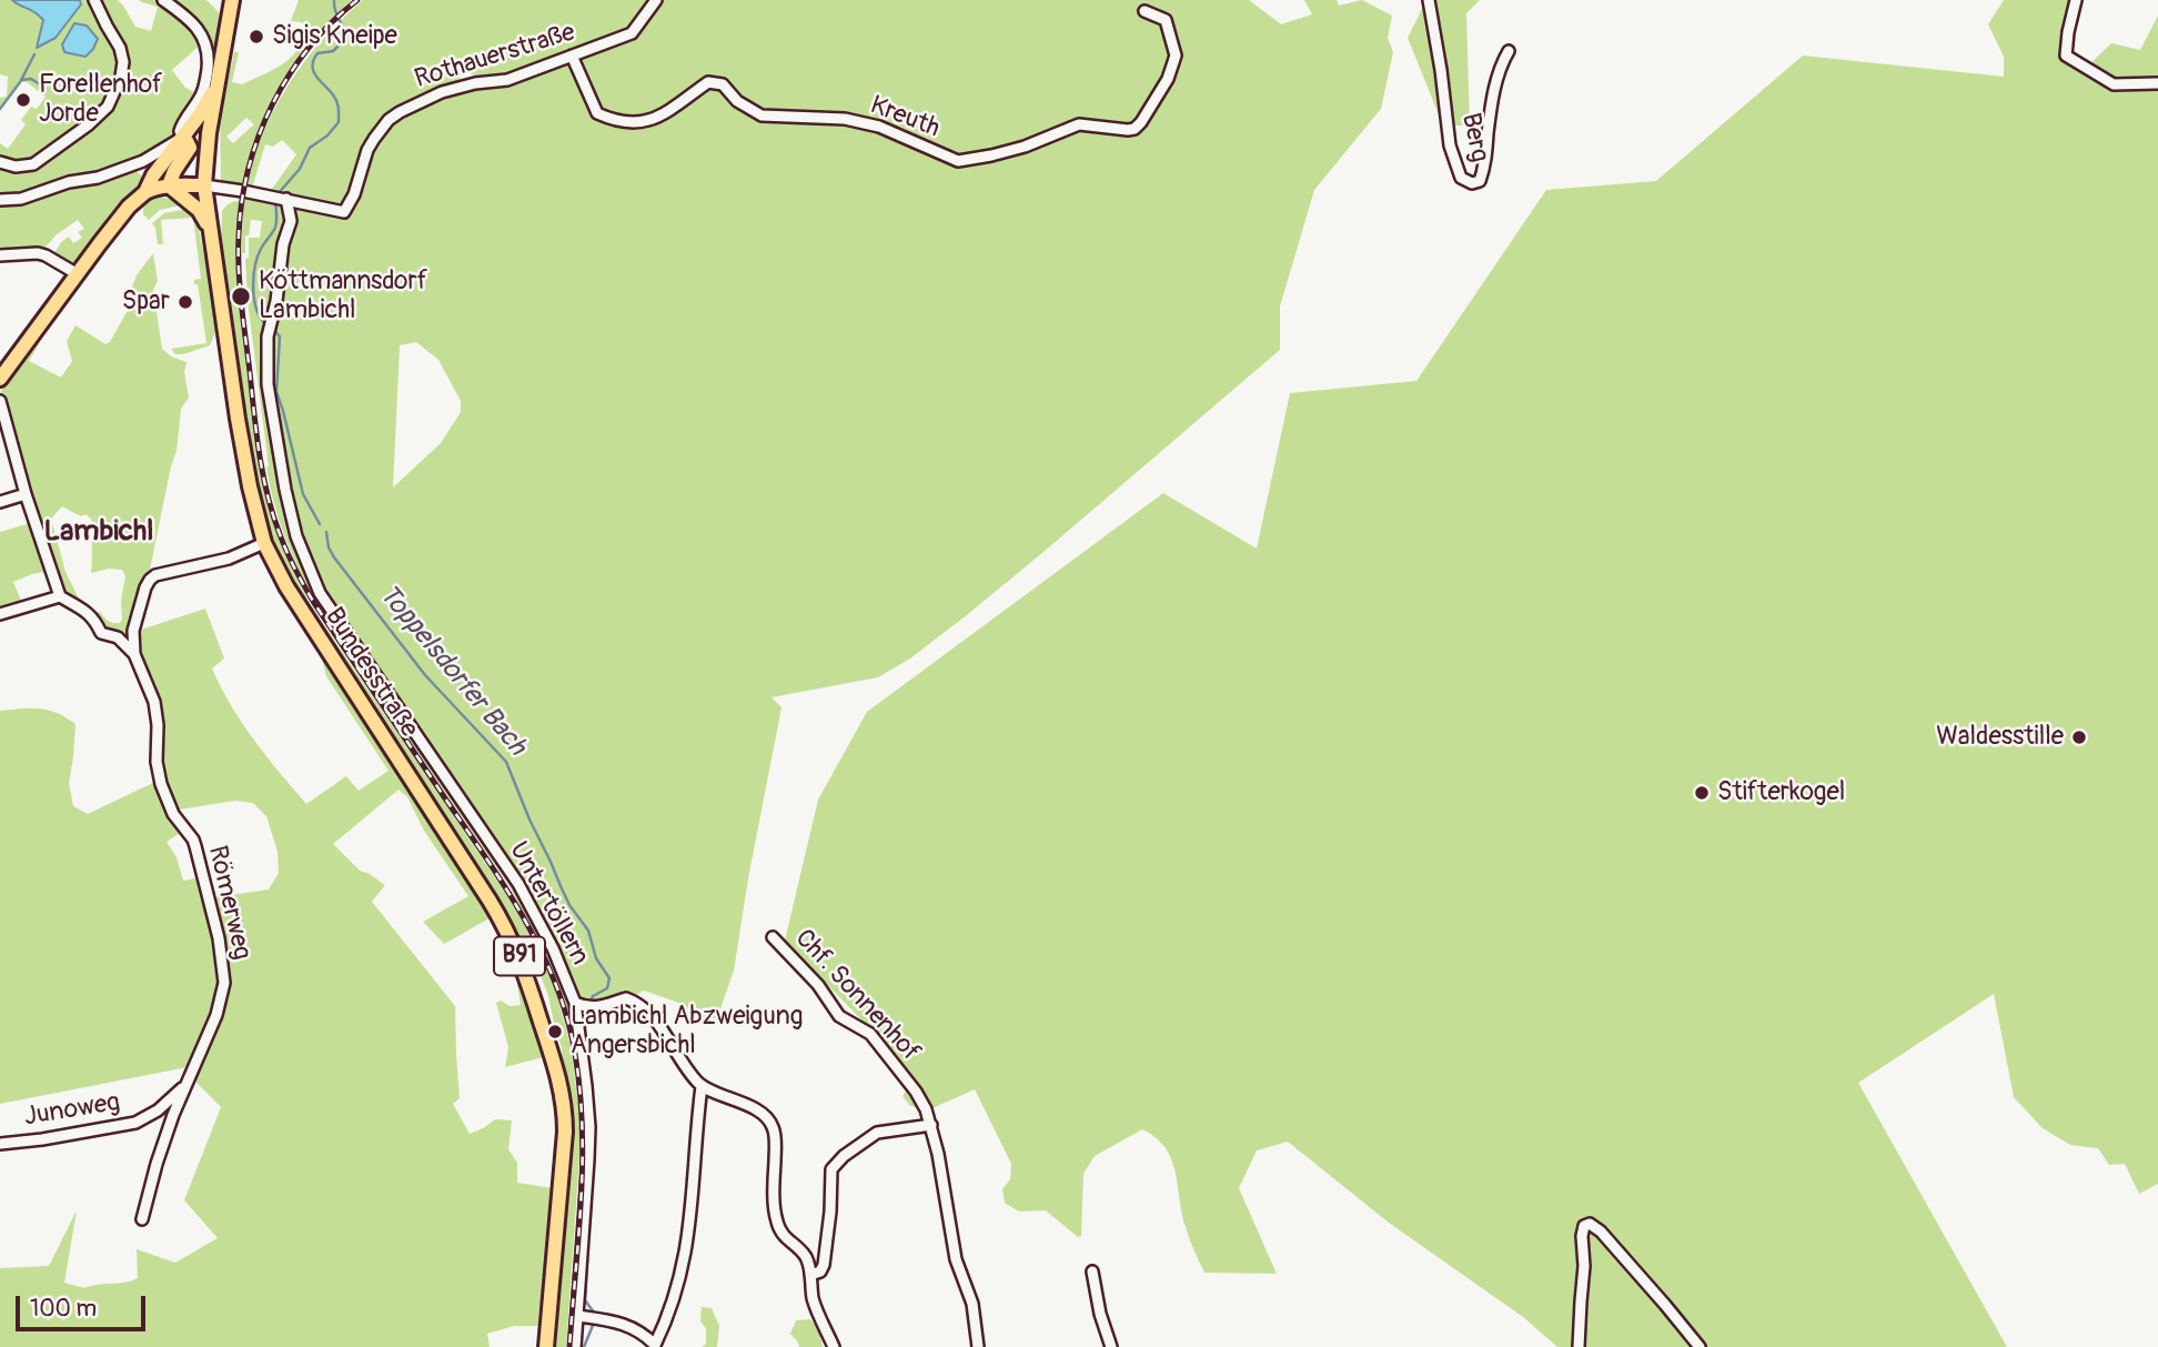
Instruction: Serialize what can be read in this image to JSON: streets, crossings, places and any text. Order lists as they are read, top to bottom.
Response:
{
  "streets": {
    "main road": ["Bundesstraße", "B91"],
    "street": [
      "Rothauerstraße",
      "Kreuth",
      "Berg",
      "Römerweg",
      "Untertöllern",
      "Chf. Sonnenhof",
      "Junoweg"
    ]
  },
  "crossings": [
    ["Rothauerstraße", "Kreuth"],
    ["Rothauerstraße", "Untertöllern"],
    ["Bundesstraße", "Römerweg"],
    ["Römerweg", "Junoweg"]
  ],
  "districts": ["Lambichl"],
  "water": ["Toppelsdorfer Bach"],
  "places": [
    "Sigis Kneipe",
    "Forellenhof Jorde",
    "Köttmannsdorf Lambichl",
    "Spar",
    "Waldesstille",
    "Stifterkogel",
    "Lambichl Abzweigung Angersbichl"
  ],
  "scale_bar": "100 m"
}
